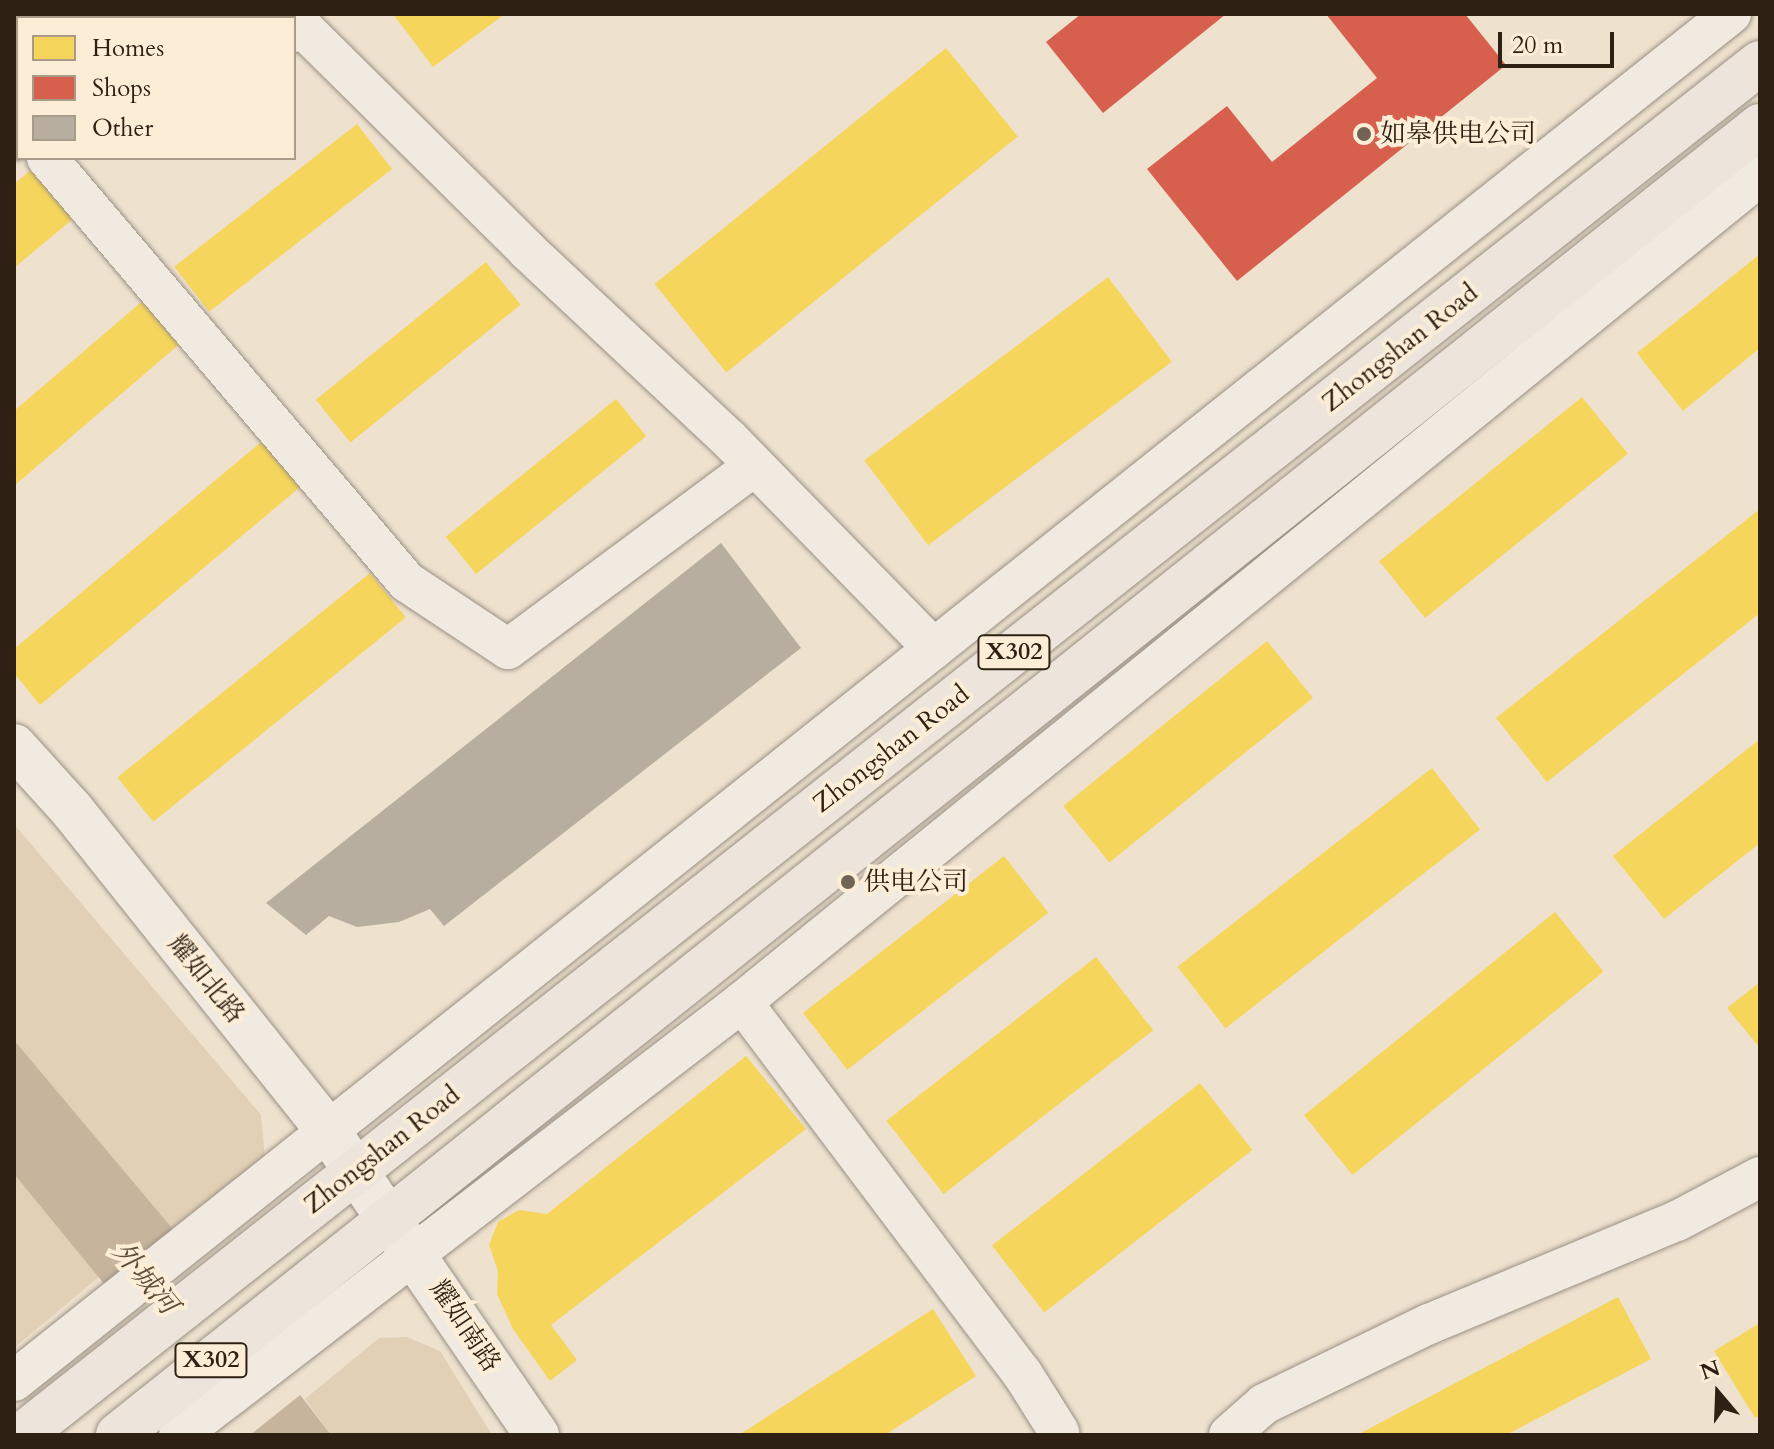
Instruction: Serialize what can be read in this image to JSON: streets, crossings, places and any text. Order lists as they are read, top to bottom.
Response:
{
  "streets": {
    "main road": ["Zhongshan Road", "X302"],
    "street": ["耀如北路", "耀如南路"]
  },
  "crossings": [
    ["Zhongshan Road", "耀如北路"],
    ["Zhongshan Road", "耀如南路"],
    ["耀如北路", "耀如南路"]
  ],
  "water": ["外城河"],
  "places": ["如皋供电公司", "供电公司"],
  "legend": ["Homes", "Shops", "Other"],
  "scale_bar": "20 m",
  "north": "top"
}
